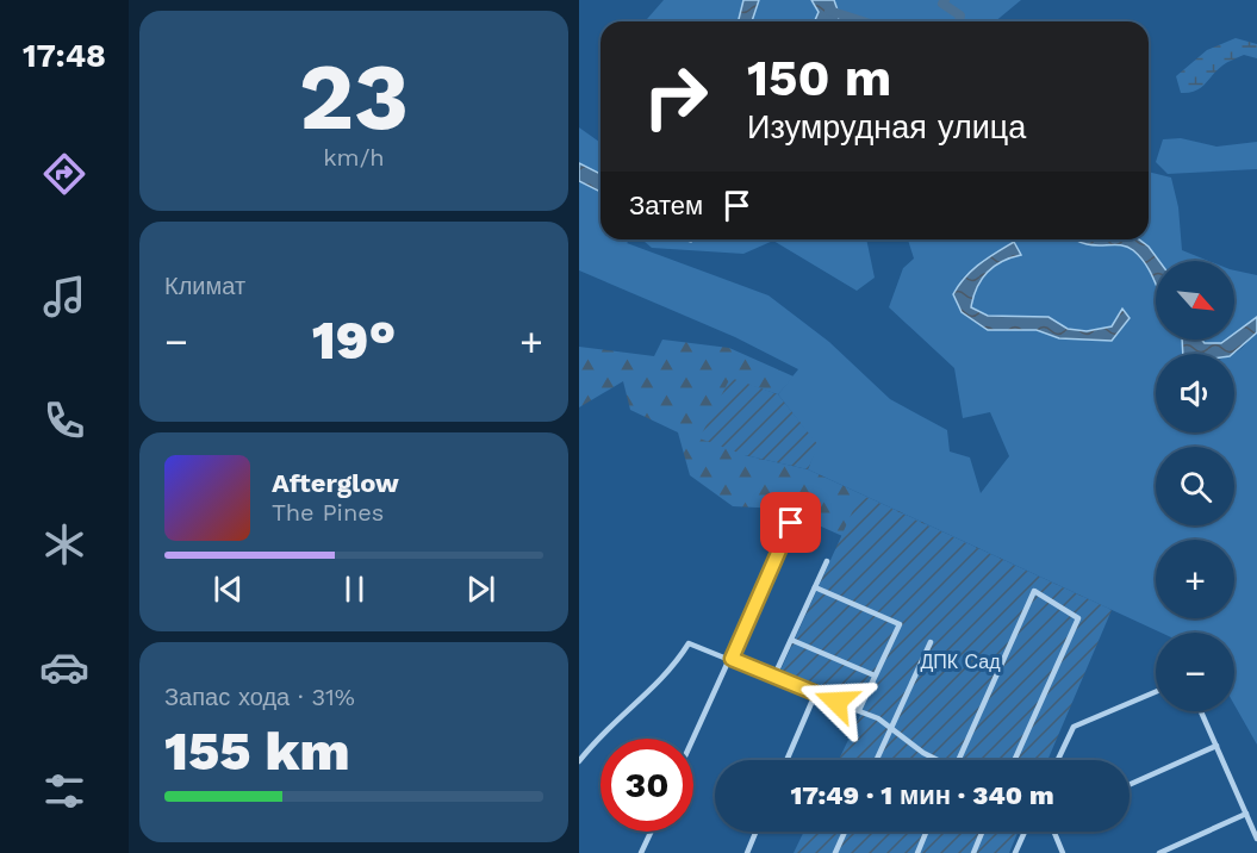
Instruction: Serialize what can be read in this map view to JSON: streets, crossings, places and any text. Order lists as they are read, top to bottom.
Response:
{
  "parks": ["ДПК Сад"],
  "north": "bottom right",
  "page": {
    "tabs": "17:48",
    "tile": [
      ["23", "km/h"],
      "Климат",
      ["Запас хода · 31%", "155 km"]
    ],
    "turn": ["150 m", "Изумрудная улица"],
    "then": "Затем",
    "map_buttons": ["+", "−"],
    "heat": ["−", "19°", "+"],
    "song": ["Afterglow", "The Pines"],
    "limit": "30",
    "trip": "17:49 · 1 мин · 340 m"
  }
}
